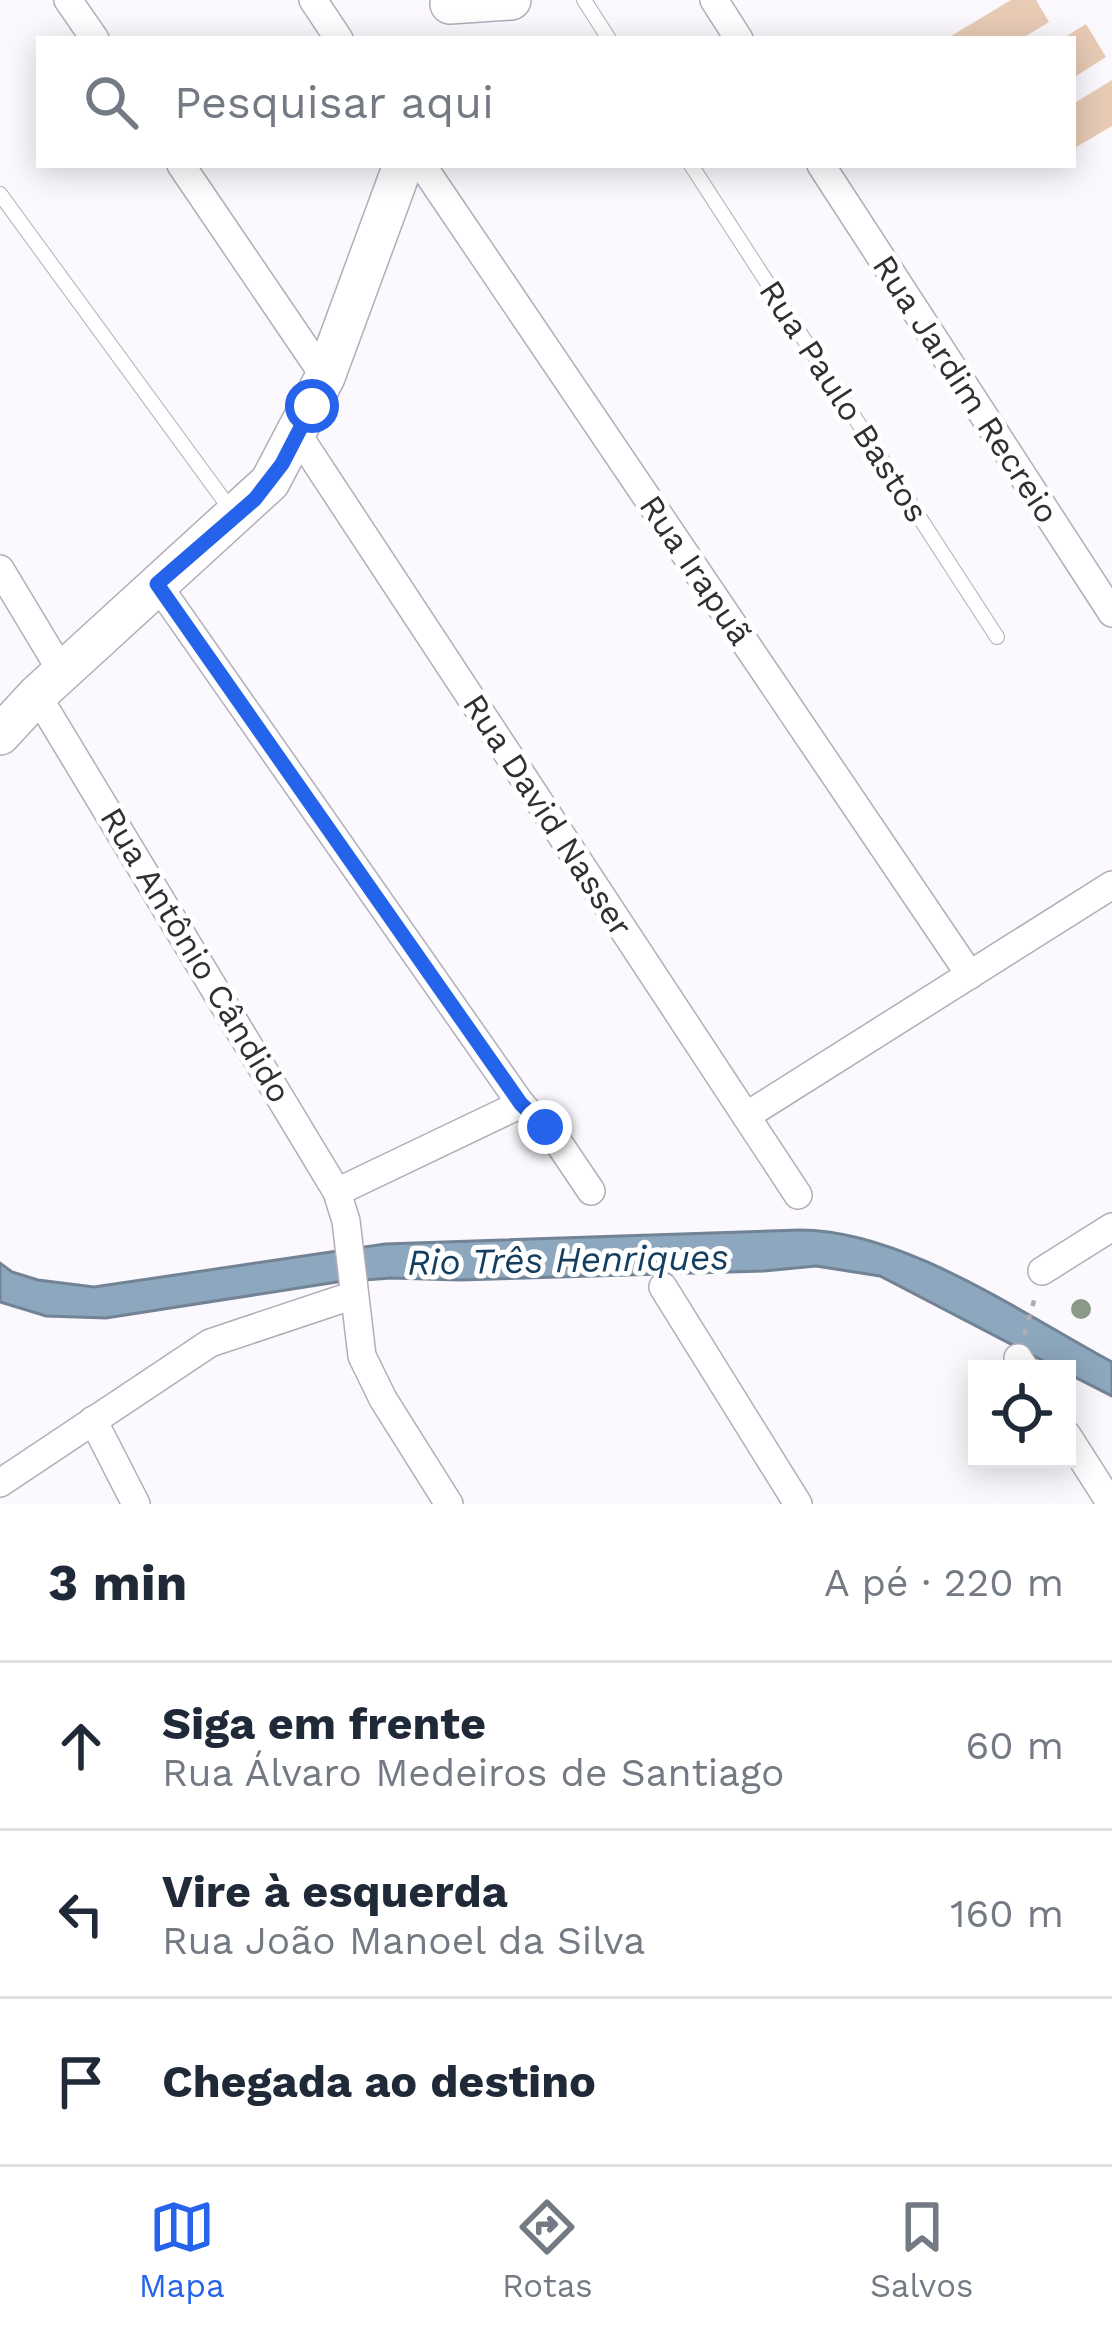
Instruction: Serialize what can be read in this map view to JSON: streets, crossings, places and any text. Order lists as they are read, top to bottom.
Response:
{
  "streets": {
    "street": [
      "Rua Jardim Recreio",
      "Rua Irapuã",
      "Rua David Nasser",
      "Rua Antônio Cândido"
    ],
    "lane": ["Rua Paulo Bastos"]
  },
  "water": ["Rio Três Henriques"],
  "page": {
    "search": "Pesquisar aqui",
    "heading": ["3 min", "A pé · 220 m"],
    "list": [
      ["Siga em frente", "Rua Álvaro Medeiros de Santiago", "60 m"],
      ["Vire à esquerda", "Rua João Manoel da Silva", "160 m"],
      "Chegada ao destino"
    ],
    "nav": ["Mapa", "Rotas", "Salvos"]
  }
}
